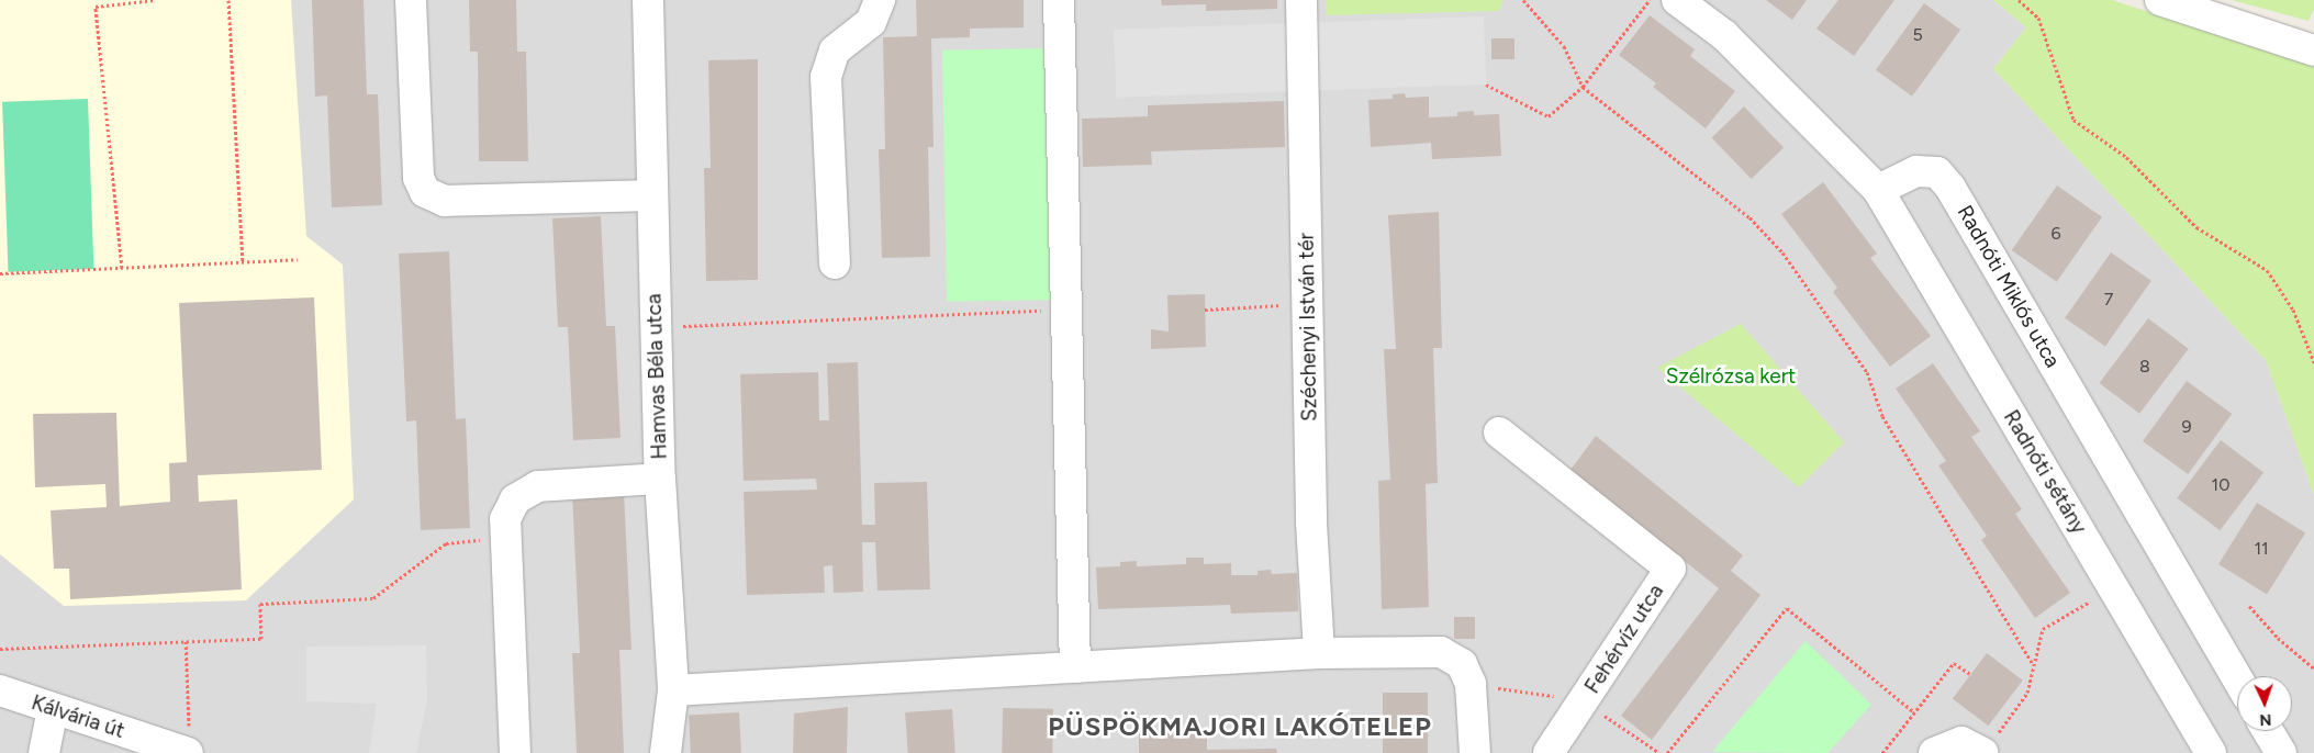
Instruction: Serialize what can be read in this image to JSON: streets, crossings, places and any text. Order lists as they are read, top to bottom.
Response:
{
  "streets": {
    "street": [
      "Radnóti Miklós utca",
      "Széchenyi István tér",
      "Hamvas Béla utca",
      "Radnóti sétány",
      "Fehérvíz utca",
      "Kálvária út"
    ]
  },
  "crossings": [
    ["Radnóti Miklós utca", "Radnóti sétány"]
  ],
  "districts": ["PÜSPÖKMAJORI LAKÓTELEP"],
  "parks": ["Szélrózsa kert"],
  "house_numbers": [
    "5",
    "6",
    "7",
    "8",
    "9",
    "10",
    "11"
  ],
  "north": "bottom"
}
